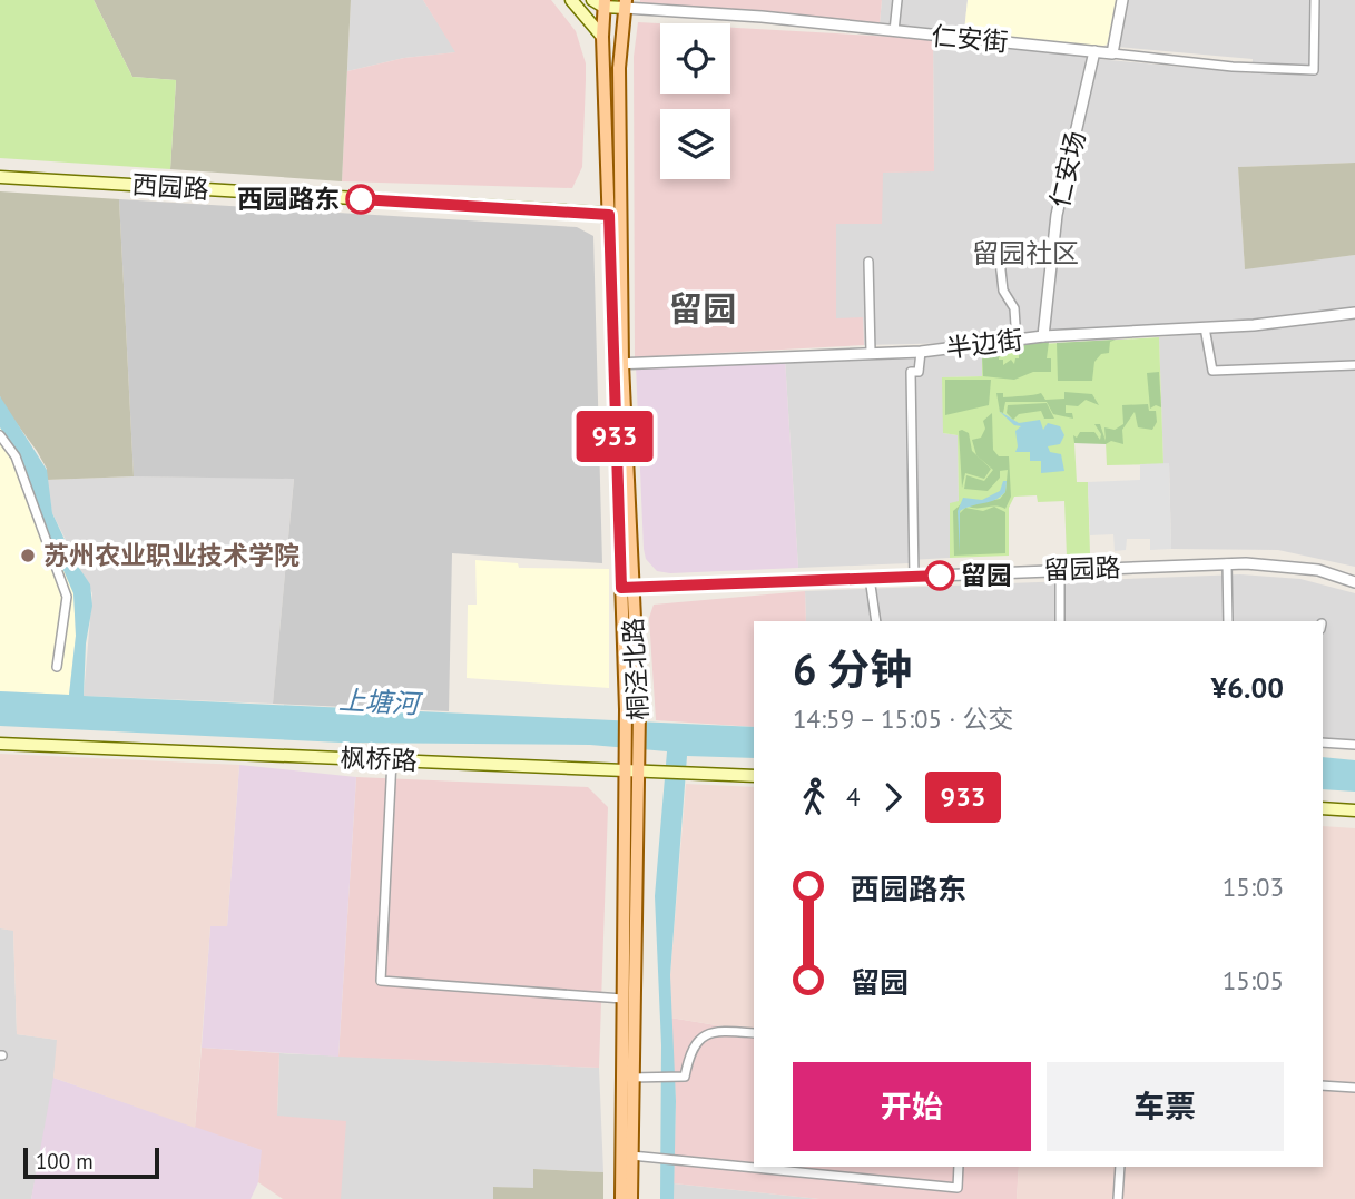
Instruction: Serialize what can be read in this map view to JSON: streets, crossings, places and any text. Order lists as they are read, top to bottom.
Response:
{
  "streets": {
    "main road": ["西园路", "桐泾北路", "枫桥路"],
    "street": [
      "仁安街",
      "仁安场",
      "半边街",
      "留园路"
    ]
  },
  "crossings": [
    ["仁安街", "仁安场"],
    ["仁安街", "桐泾北路"],
    ["仁安场", "半边街"],
    ["西园路", "桐泾北路"],
    ["半边街", "桐泾北路"],
    ["留园路", "桐泾北路"],
    ["桐泾北路", "枫桥路"]
  ],
  "districts": ["留园社区", "留园"],
  "water": ["上塘河"],
  "places": ["西园路东", "苏州农业职业技术学院", "留园"],
  "lines": ["bus line 933"],
  "scale_bar": "100 m",
  "page": {
    "on_map": "933",
    "heading": ["6 分钟", "14:59 – 15:05 · 公交", "¥6.00"],
    "legs": ["4", "933"],
    "list": [
      {
        "name": "西园路东",
        "value": "15:03"
      },
      {
        "name": "留园",
        "value": "15:05"
      }
    ],
    "buttons": ["开始", "车票"],
    "scale": "100 m"
  }
}
